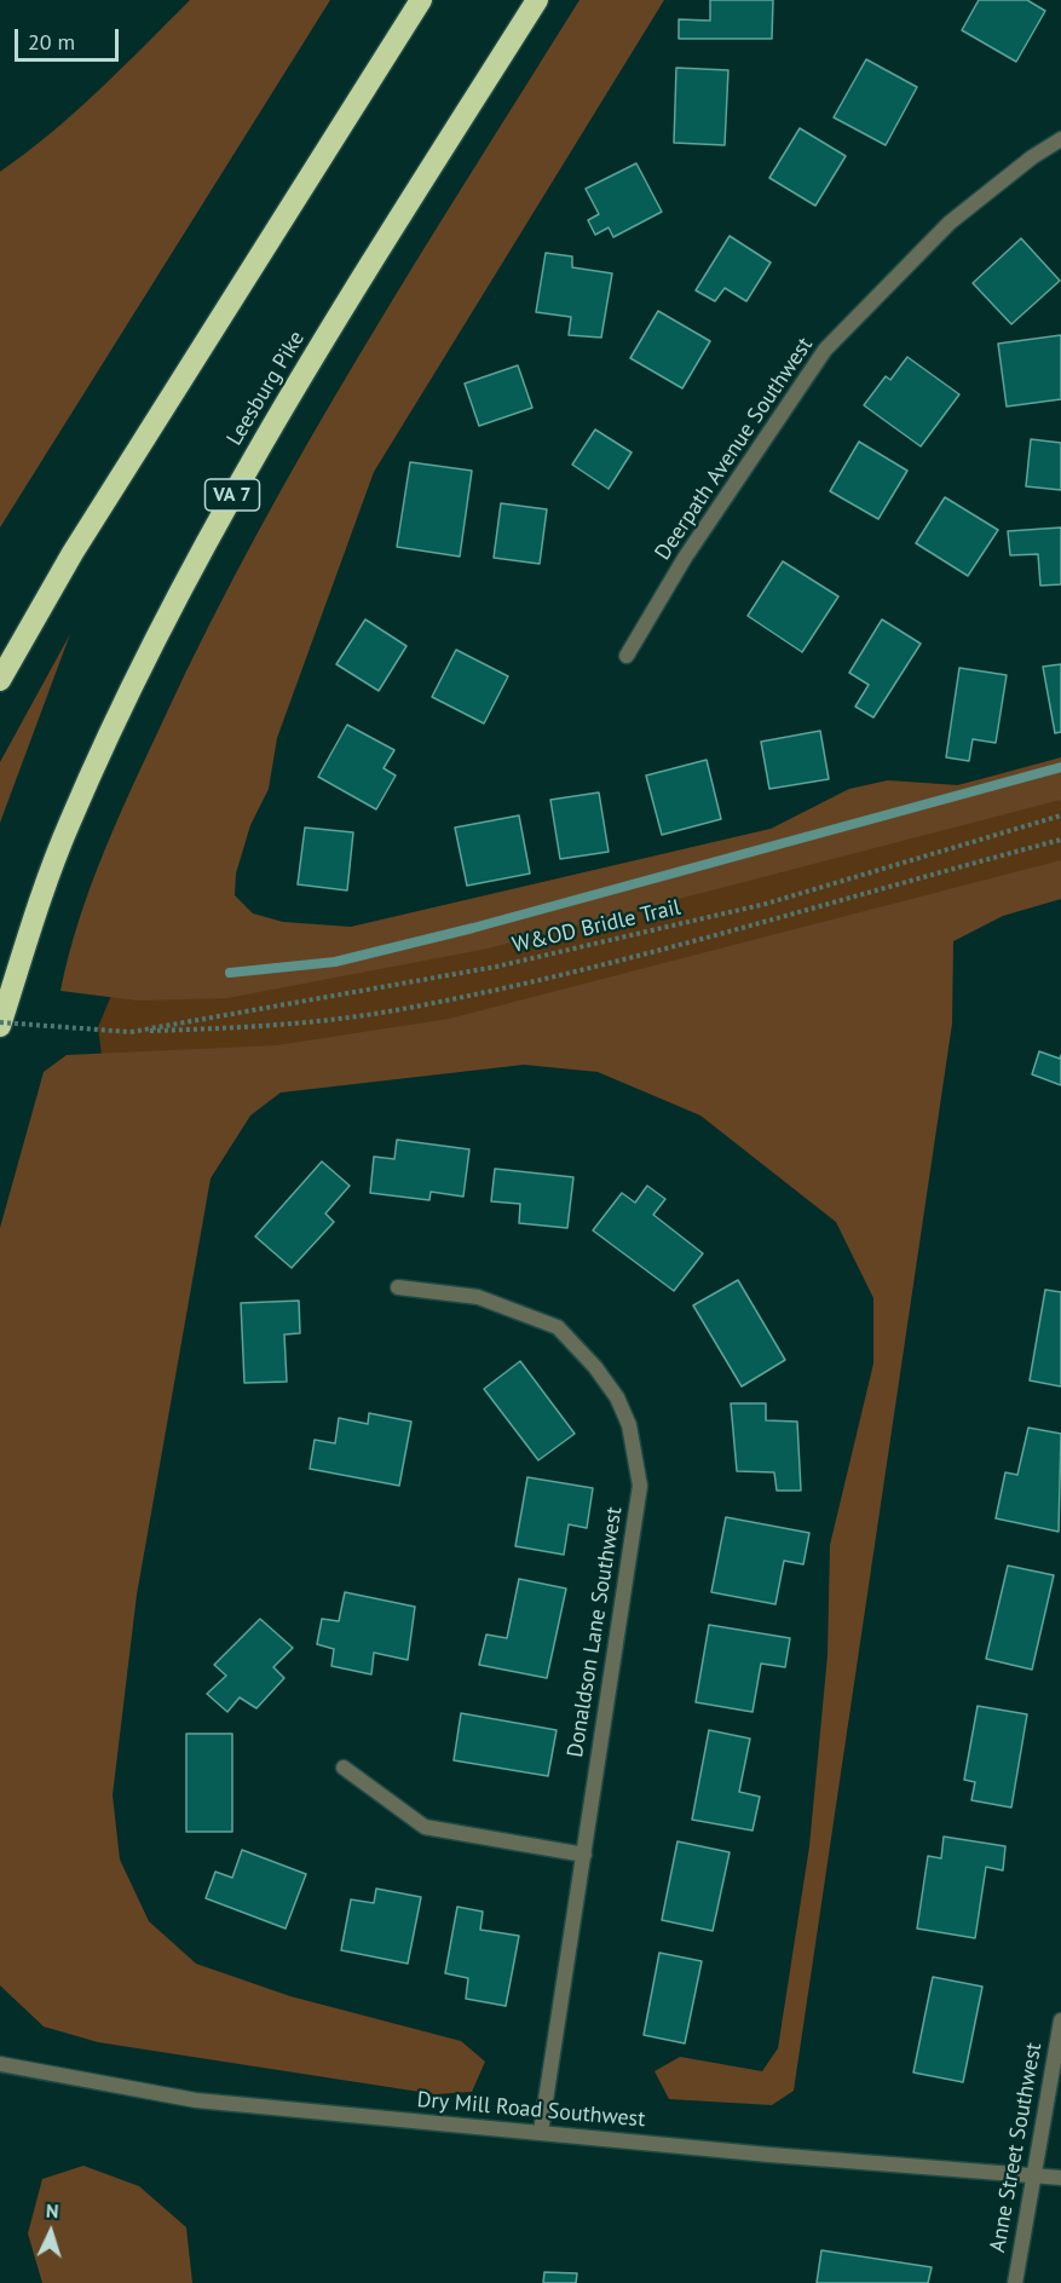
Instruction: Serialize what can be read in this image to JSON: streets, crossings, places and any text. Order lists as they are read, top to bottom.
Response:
{
  "streets": {
    "highway": ["Leesburg Pike", "VA 7"],
    "street": [
      "Deerpath Avenue Southwest",
      "Donaldson Lane Southwest",
      "Dry Mill Road Southwest",
      "Anne Street Southwest"
    ],
    "path": ["W&OD Bridle Trail"]
  },
  "crossings": [
    ["Donaldson Lane Southwest", "Dry Mill Road Southwest"],
    ["Dry Mill Road Southwest", "Anne Street Southwest"]
  ],
  "scale_bar": "20 m",
  "north": "top"
}
